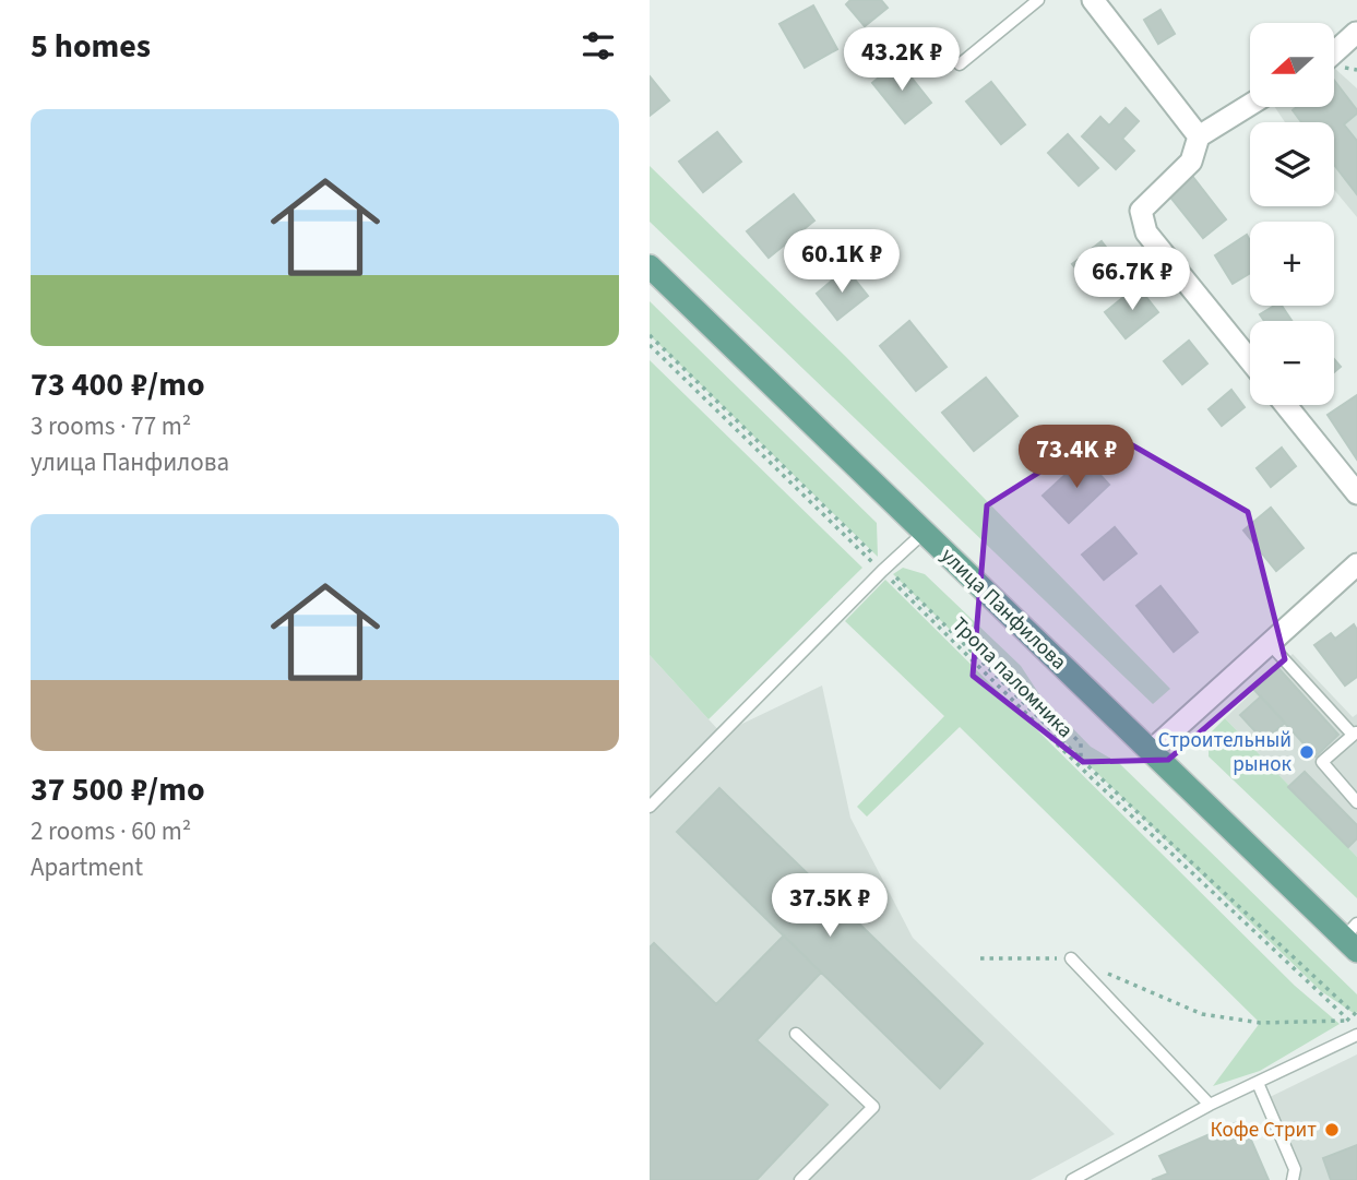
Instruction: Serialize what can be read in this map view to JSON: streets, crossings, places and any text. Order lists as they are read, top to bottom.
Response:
{
  "streets": {
    "main road": ["улица Панфилова"],
    "path": ["Тропа паломника"]
  },
  "places": ["Строительный рынок", "Кофе Стрит"],
  "north": "left",
  "page": {
    "heading": "5 homes",
    "map_buttons": ["+", "−"],
    "price": [
      "43.2K ₽",
      "60.1K ₽",
      "66.7K ₽",
      "73.4K ₽",
      "37.5K ₽"
    ],
    "list": [
      {
        "name": "73 400 ₽/mo",
        "note": "3 rooms · 77 m² · улица Панфилова"
      },
      {
        "name": "37 500 ₽/mo",
        "note": "2 rooms · 60 m² · Apartment"
      }
    ]
  }
}
